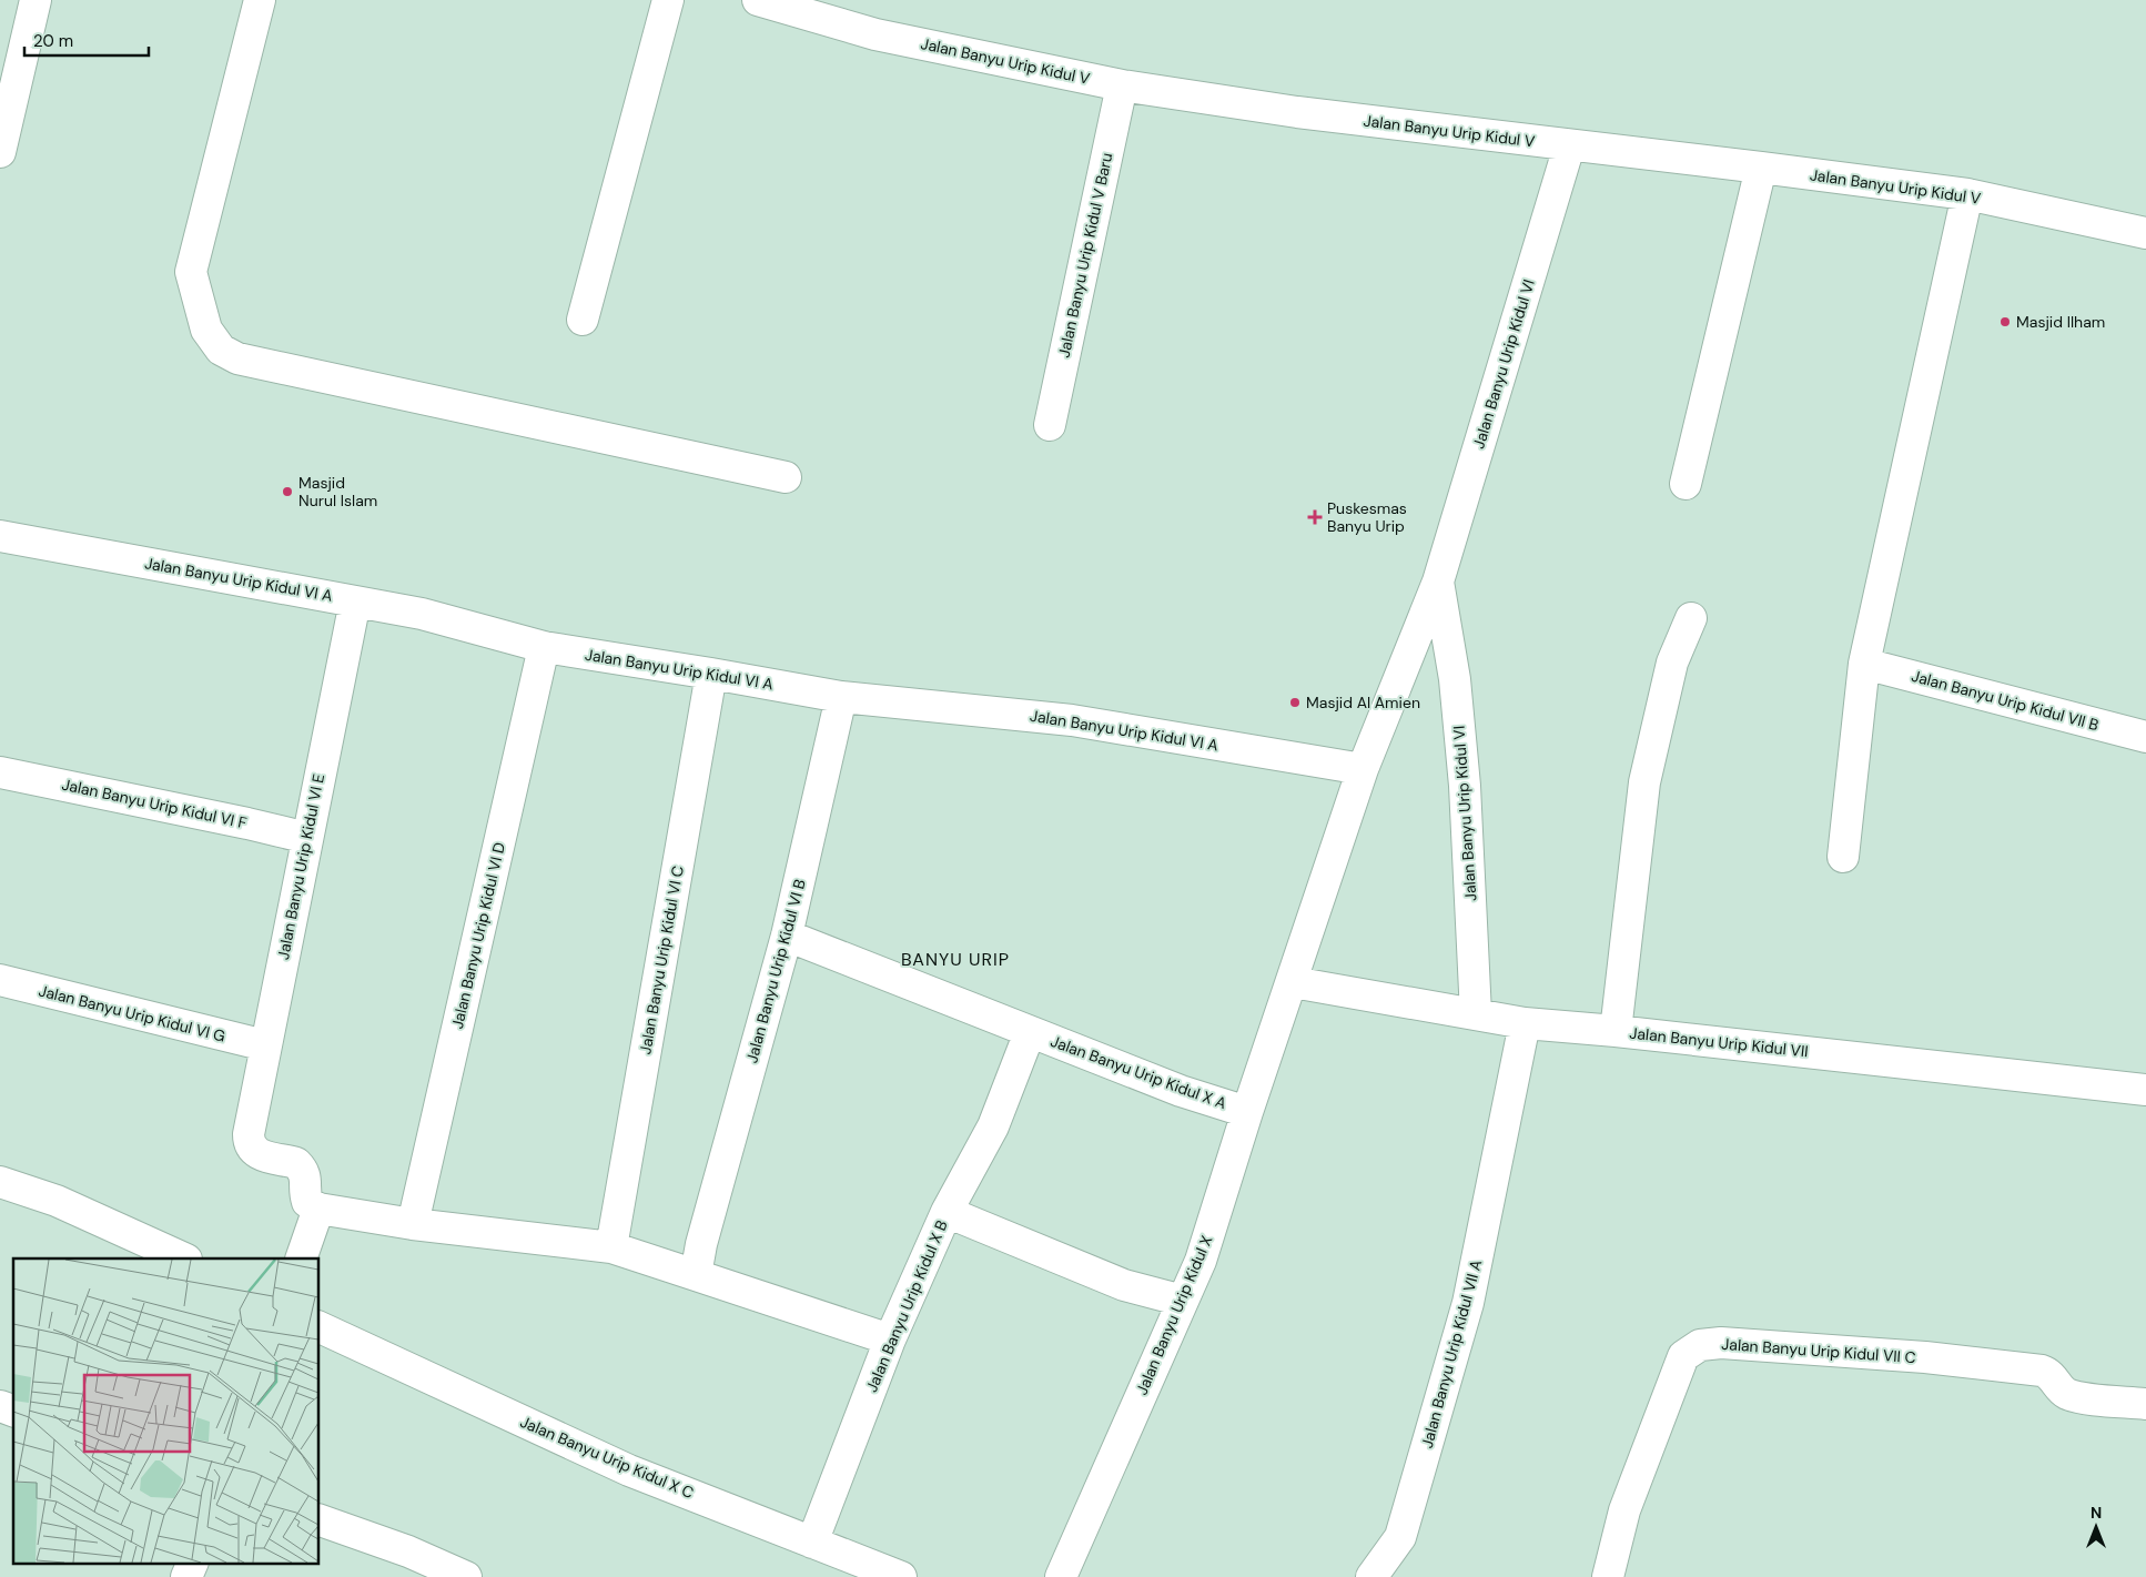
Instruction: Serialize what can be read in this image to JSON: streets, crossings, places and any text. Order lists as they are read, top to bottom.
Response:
{
  "streets": {
    "street": [
      "Jalan Banyu Urip Kidul V",
      "Jalan Banyu Urip Kidul V Baru",
      "Jalan Banyu Urip Kidul VI",
      "Jalan Banyu Urip Kidul VI A",
      "Jalan Banyu Urip Kidul VII B",
      "Jalan Banyu Urip Kidul VI F",
      "Jalan Banyu Urip Kidul VI E",
      "Jalan Banyu Urip Kidul VI D",
      "Jalan Banyu Urip Kidul VI C",
      "Jalan Banyu Urip Kidul VI B",
      "Jalan Banyu Urip Kidul VI G",
      "Jalan Banyu Urip Kidul VII",
      "Jalan Banyu Urip Kidul X A",
      "Jalan Banyu Urip Kidul X B",
      "Jalan Banyu Urip Kidul X",
      "Jalan Banyu Urip Kidul VII C",
      "Jalan Banyu Urip Kidul VII A",
      "Jalan Banyu Urip Kidul X C"
    ]
  },
  "crossings": [
    ["Jalan Banyu Urip Kidul V", "Jalan Banyu Urip Kidul V Baru"],
    ["Jalan Banyu Urip Kidul V", "Jalan Banyu Urip Kidul VI"],
    ["Jalan Banyu Urip Kidul VI", "Jalan Banyu Urip Kidul VI A"],
    ["Jalan Banyu Urip Kidul VI", "Jalan Banyu Urip Kidul VII"],
    ["Jalan Banyu Urip Kidul VI", "Jalan Banyu Urip Kidul X"],
    ["Jalan Banyu Urip Kidul VI A", "Jalan Banyu Urip Kidul VI E"],
    ["Jalan Banyu Urip Kidul VI A", "Jalan Banyu Urip Kidul VI D"],
    ["Jalan Banyu Urip Kidul VI A", "Jalan Banyu Urip Kidul VI C"],
    ["Jalan Banyu Urip Kidul VI A", "Jalan Banyu Urip Kidul VI B"],
    ["Jalan Banyu Urip Kidul VI F", "Jalan Banyu Urip Kidul VI E"],
    ["Jalan Banyu Urip Kidul VI E", "Jalan Banyu Urip Kidul VI G"],
    ["Jalan Banyu Urip Kidul VI B", "Jalan Banyu Urip Kidul X A"],
    ["Jalan Banyu Urip Kidul VII", "Jalan Banyu Urip Kidul X"],
    ["Jalan Banyu Urip Kidul VII", "Jalan Banyu Urip Kidul VII A"],
    ["Jalan Banyu Urip Kidul X A", "Jalan Banyu Urip Kidul X"],
    ["Jalan Banyu Urip Kidul X B", "Jalan Banyu Urip Kidul X"],
    ["Jalan Banyu Urip Kidul X B", "Jalan Banyu Urip Kidul X C"]
  ],
  "districts": ["BANYU URIP"],
  "places": {
    "other": ["Masjid Ilham", "Masjid Nurul Islam", "Masjid Al Amien"],
    "health": ["Puskesmas Banyu Urip"]
  },
  "scale_bar": "20 m",
  "north": "top"
}
